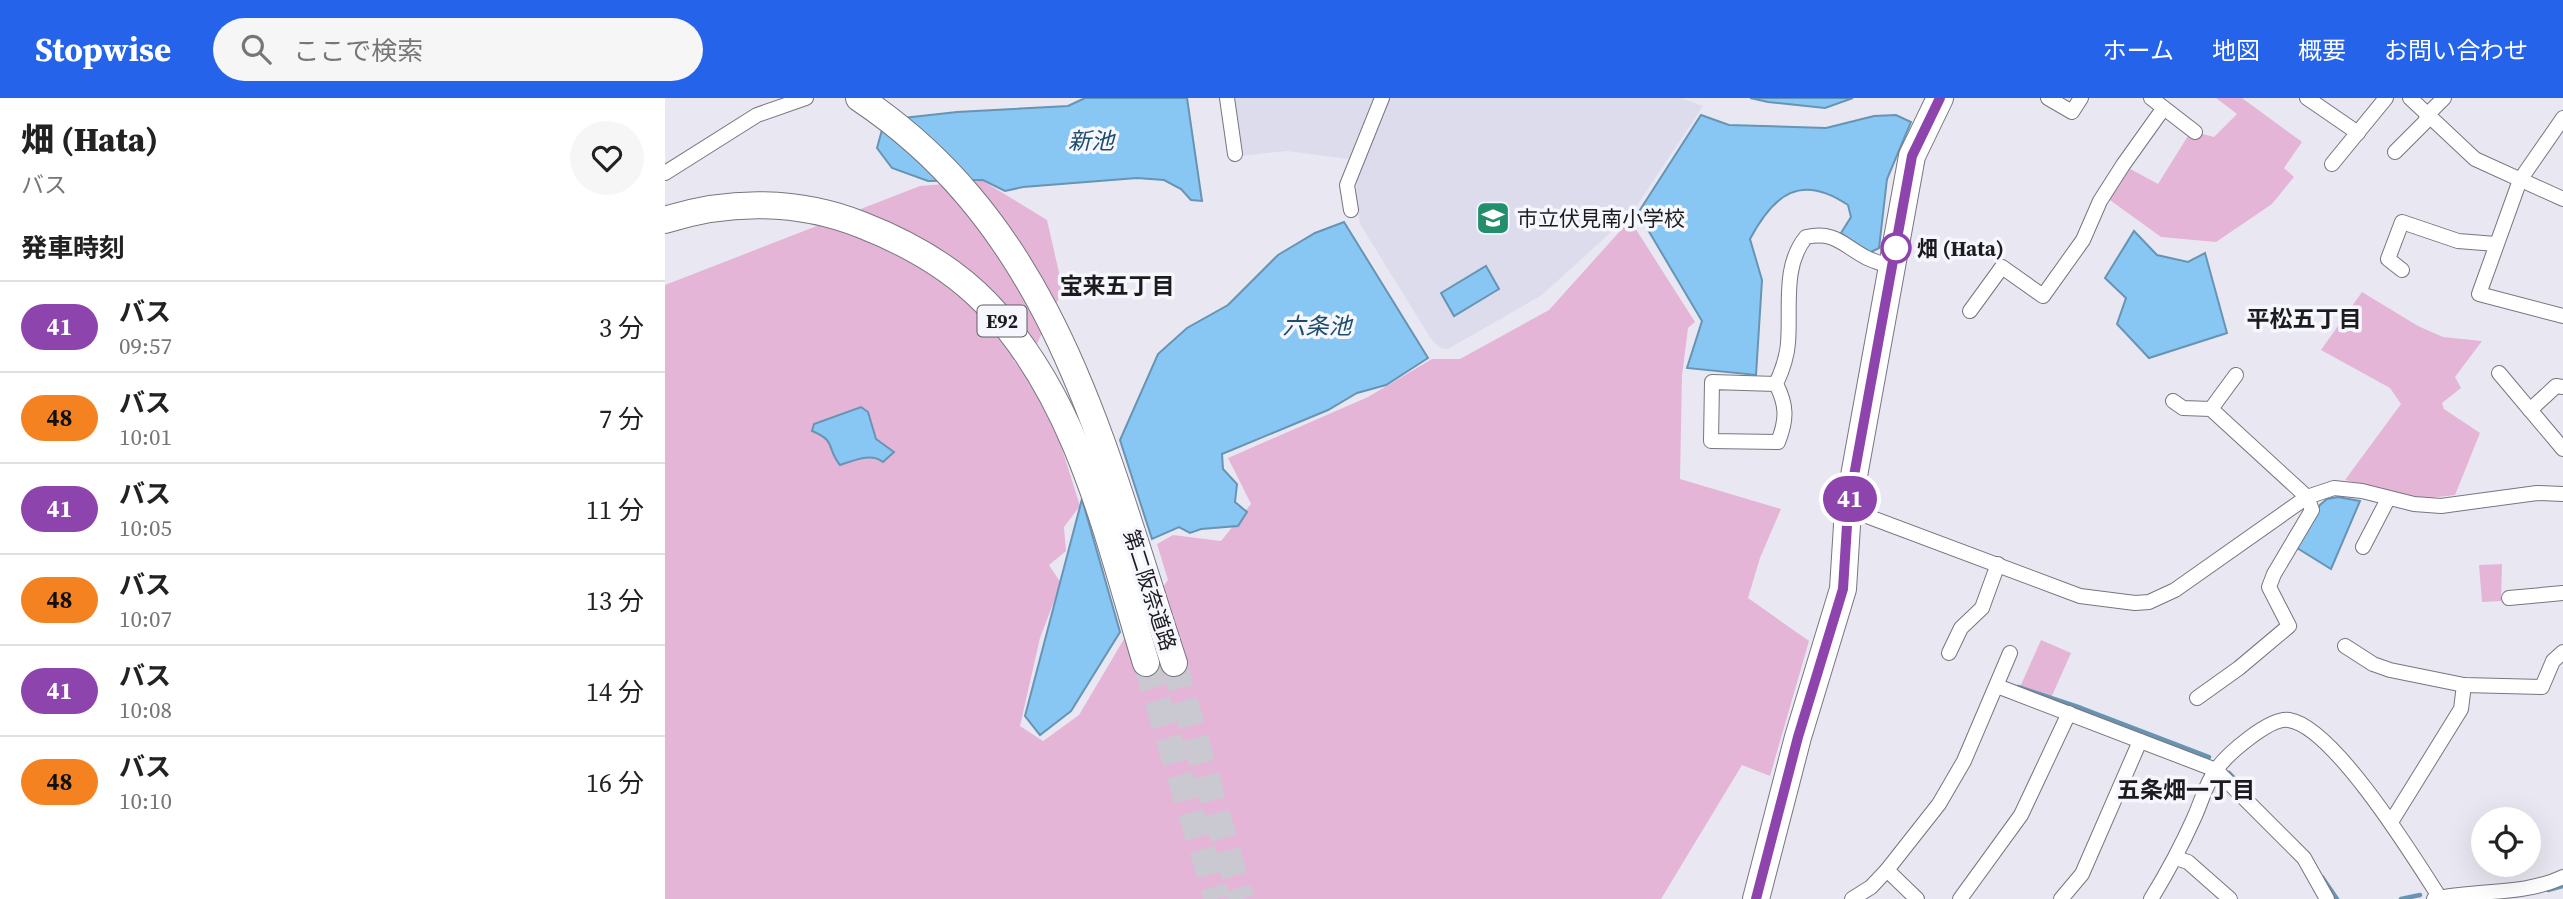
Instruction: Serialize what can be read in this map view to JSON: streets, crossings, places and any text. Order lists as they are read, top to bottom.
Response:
{
  "streets": {
    "highway": ["E92", "第二阪奈道路"]
  },
  "districts": ["宝来五丁目", "平松五丁目", "五条畑一丁目"],
  "water": ["新池", "六条池"],
  "places": {
    "school or university": ["市立伏見南小学校"],
    "other": ["畑 (Hata)"]
  },
  "lines": ["bus line 41"],
  "page": {
    "header": "Stopwise",
    "search": "ここで検索",
    "nav": [
      "ホーム",
      "地図",
      "概要",
      "お問い合わせ"
    ],
    "heading": [
      ["畑 (Hata)", "バス"],
      "発車時刻"
    ],
    "on_map": "41",
    "list": [
      {
        "mark": "41",
        "name": "バス",
        "note": "09:57",
        "value": "3 分"
      },
      {
        "mark": "48",
        "name": "バス",
        "note": "10:01",
        "value": "7 分"
      },
      {
        "mark": "41",
        "name": "バス",
        "note": "10:05",
        "value": "11 分"
      },
      {
        "mark": "48",
        "name": "バス",
        "note": "10:07",
        "value": "13 分"
      },
      {
        "mark": "41",
        "name": "バス",
        "note": "10:08",
        "value": "14 分"
      },
      {
        "mark": "48",
        "name": "バス",
        "note": "10:10",
        "value": "16 分"
      }
    ]
  }
}
